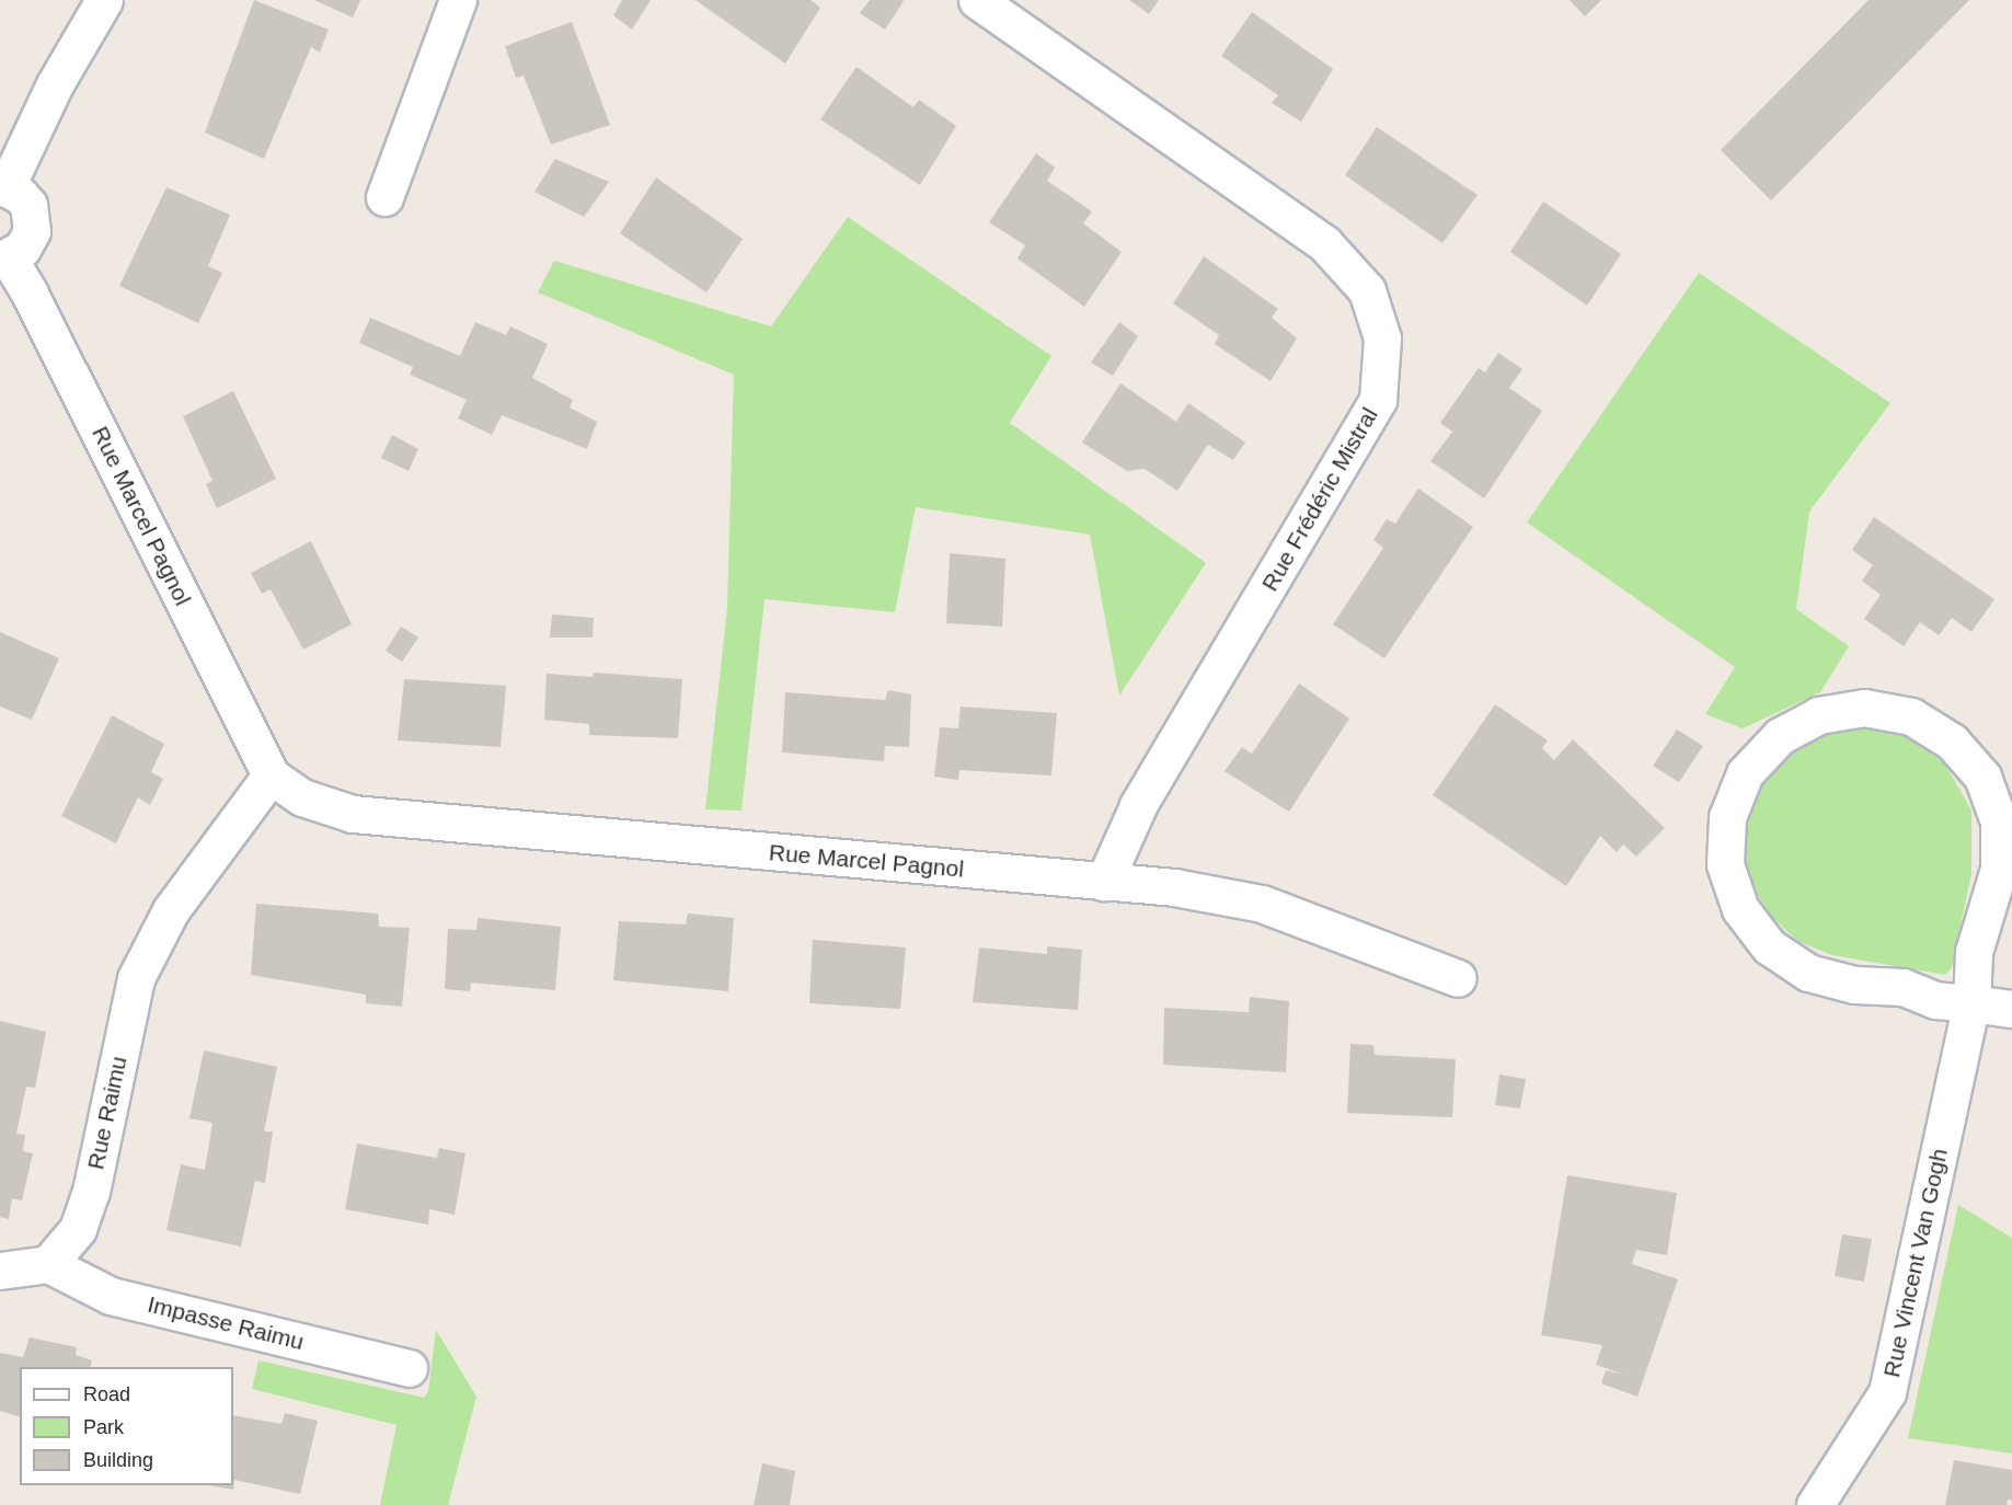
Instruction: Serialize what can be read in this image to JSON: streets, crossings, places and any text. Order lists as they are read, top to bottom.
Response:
{
  "streets": {
    "street": [
      "Rue Frédéric Mistral",
      "Rue Marcel Pagnol",
      "Rue Raimu",
      "Rue Vincent Van Gogh",
      "Impasse Raimu"
    ]
  },
  "crossings": [
    ["Rue Frédéric Mistral", "Rue Marcel Pagnol"],
    ["Rue Marcel Pagnol", "Rue Raimu"],
    ["Rue Raimu", "Impasse Raimu"]
  ],
  "legend": ["Road", "Park", "Building"]
}
